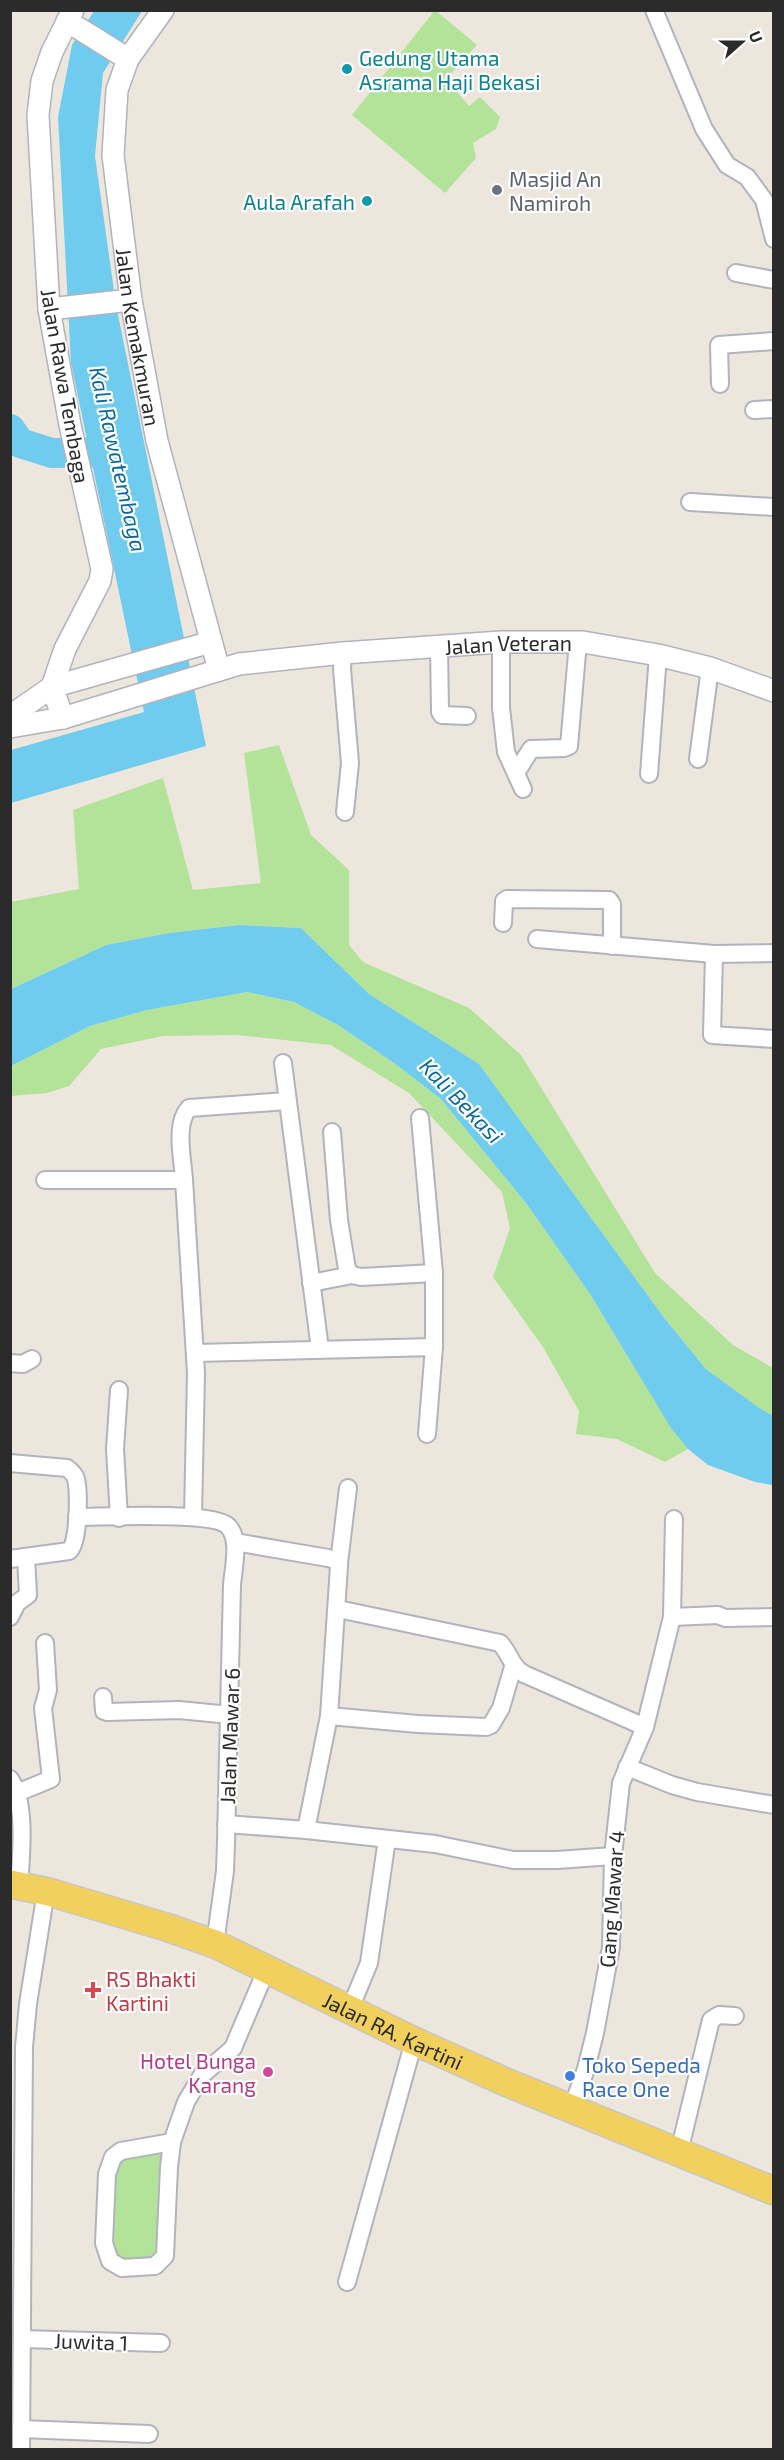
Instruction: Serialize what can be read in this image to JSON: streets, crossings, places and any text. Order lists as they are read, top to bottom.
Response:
{
  "streets": {
    "main road": ["Jalan RA. Kartini"],
    "street": [
      "Jalan Kemakmuran",
      "Jalan Rawa Tembaga",
      "Jalan Veteran",
      "Jalan Mawar 6",
      "Gang Mawar 4",
      "Juwita 1"
    ]
  },
  "crossings": [
    ["Jalan Kemakmuran", "Jalan Veteran"],
    ["Jalan Mawar 6", "Jalan RA. Kartini"],
    ["Gang Mawar 4", "Jalan RA. Kartini"]
  ],
  "water": ["Kali Rawatembaga", "Kali Bekasi"],
  "places": {
    "other": [
      "Gedung Utama Asrama Haji Bekasi",
      "Masjid An Namiroh",
      "Aula Arafah",
      "Hotel Bunga Karang",
      "Toko Sepeda Race One"
    ],
    "health": ["RS Bhakti Kartini"]
  },
  "north": "right"
}
